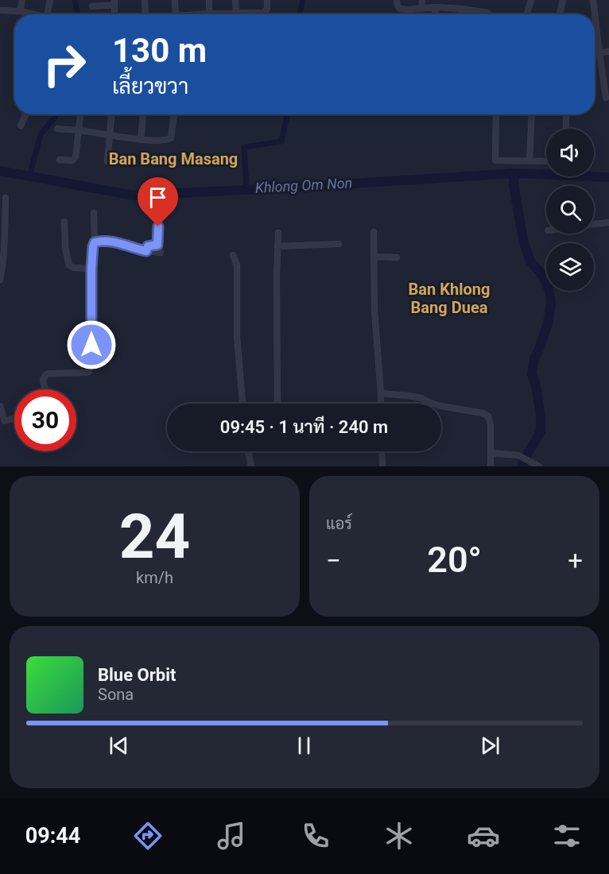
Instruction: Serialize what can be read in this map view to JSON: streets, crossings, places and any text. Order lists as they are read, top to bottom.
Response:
{
  "districts": ["Ban Bang Masang", "Ban Khlong Bang Duea"],
  "water": ["Khlong Om Non"],
  "page": {
    "turn": ["130 m", "เลี้ยวขวา"],
    "limit": "30",
    "trip": "09:45 · 1 นาที · 240 m",
    "tile": [
      ["24", "km/h"],
      "แอร์"
    ],
    "heat": ["−", "20°", "+"],
    "song": ["Blue Orbit", "Sona"],
    "tabs": "09:44"
  }
}
